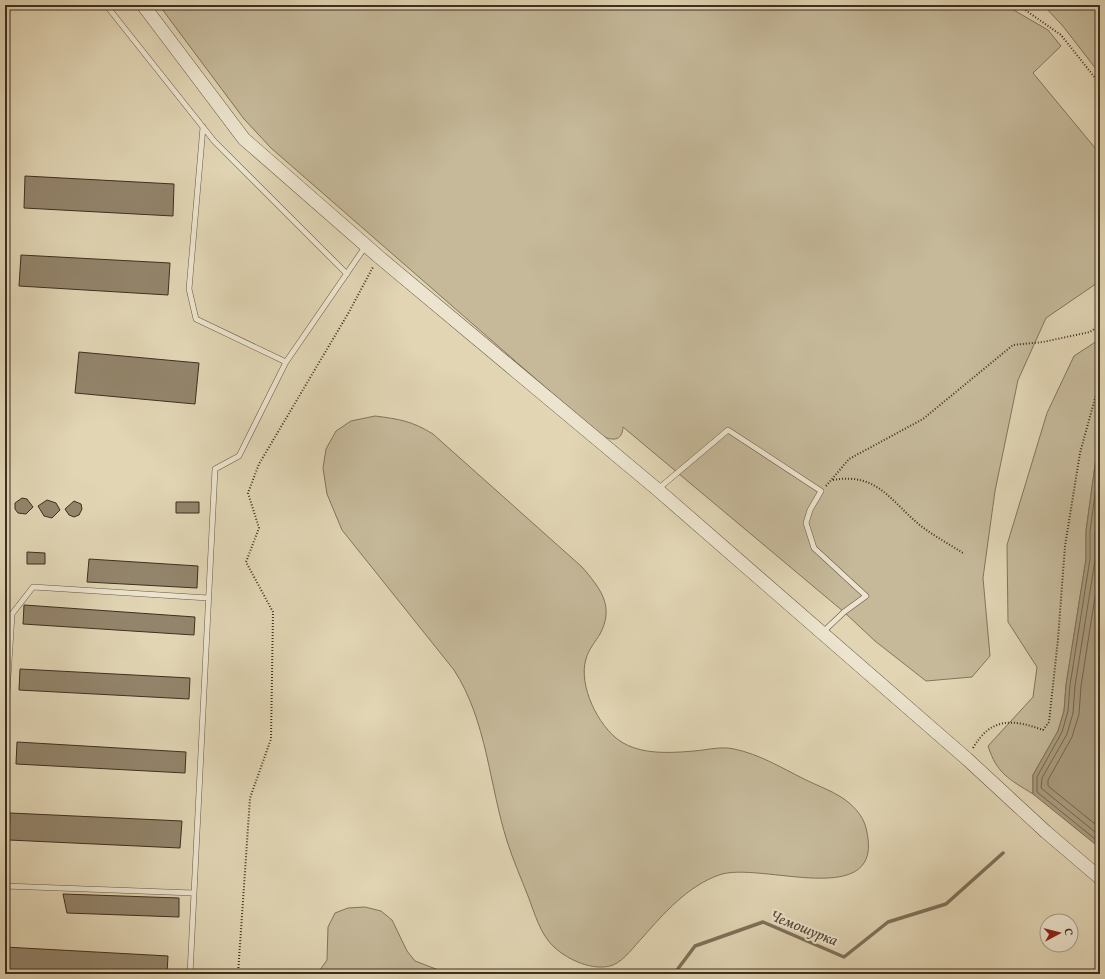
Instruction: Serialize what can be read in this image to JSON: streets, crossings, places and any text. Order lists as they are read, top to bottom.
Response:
{
  "water": ["Чемошурка"],
  "north": "right"
}
